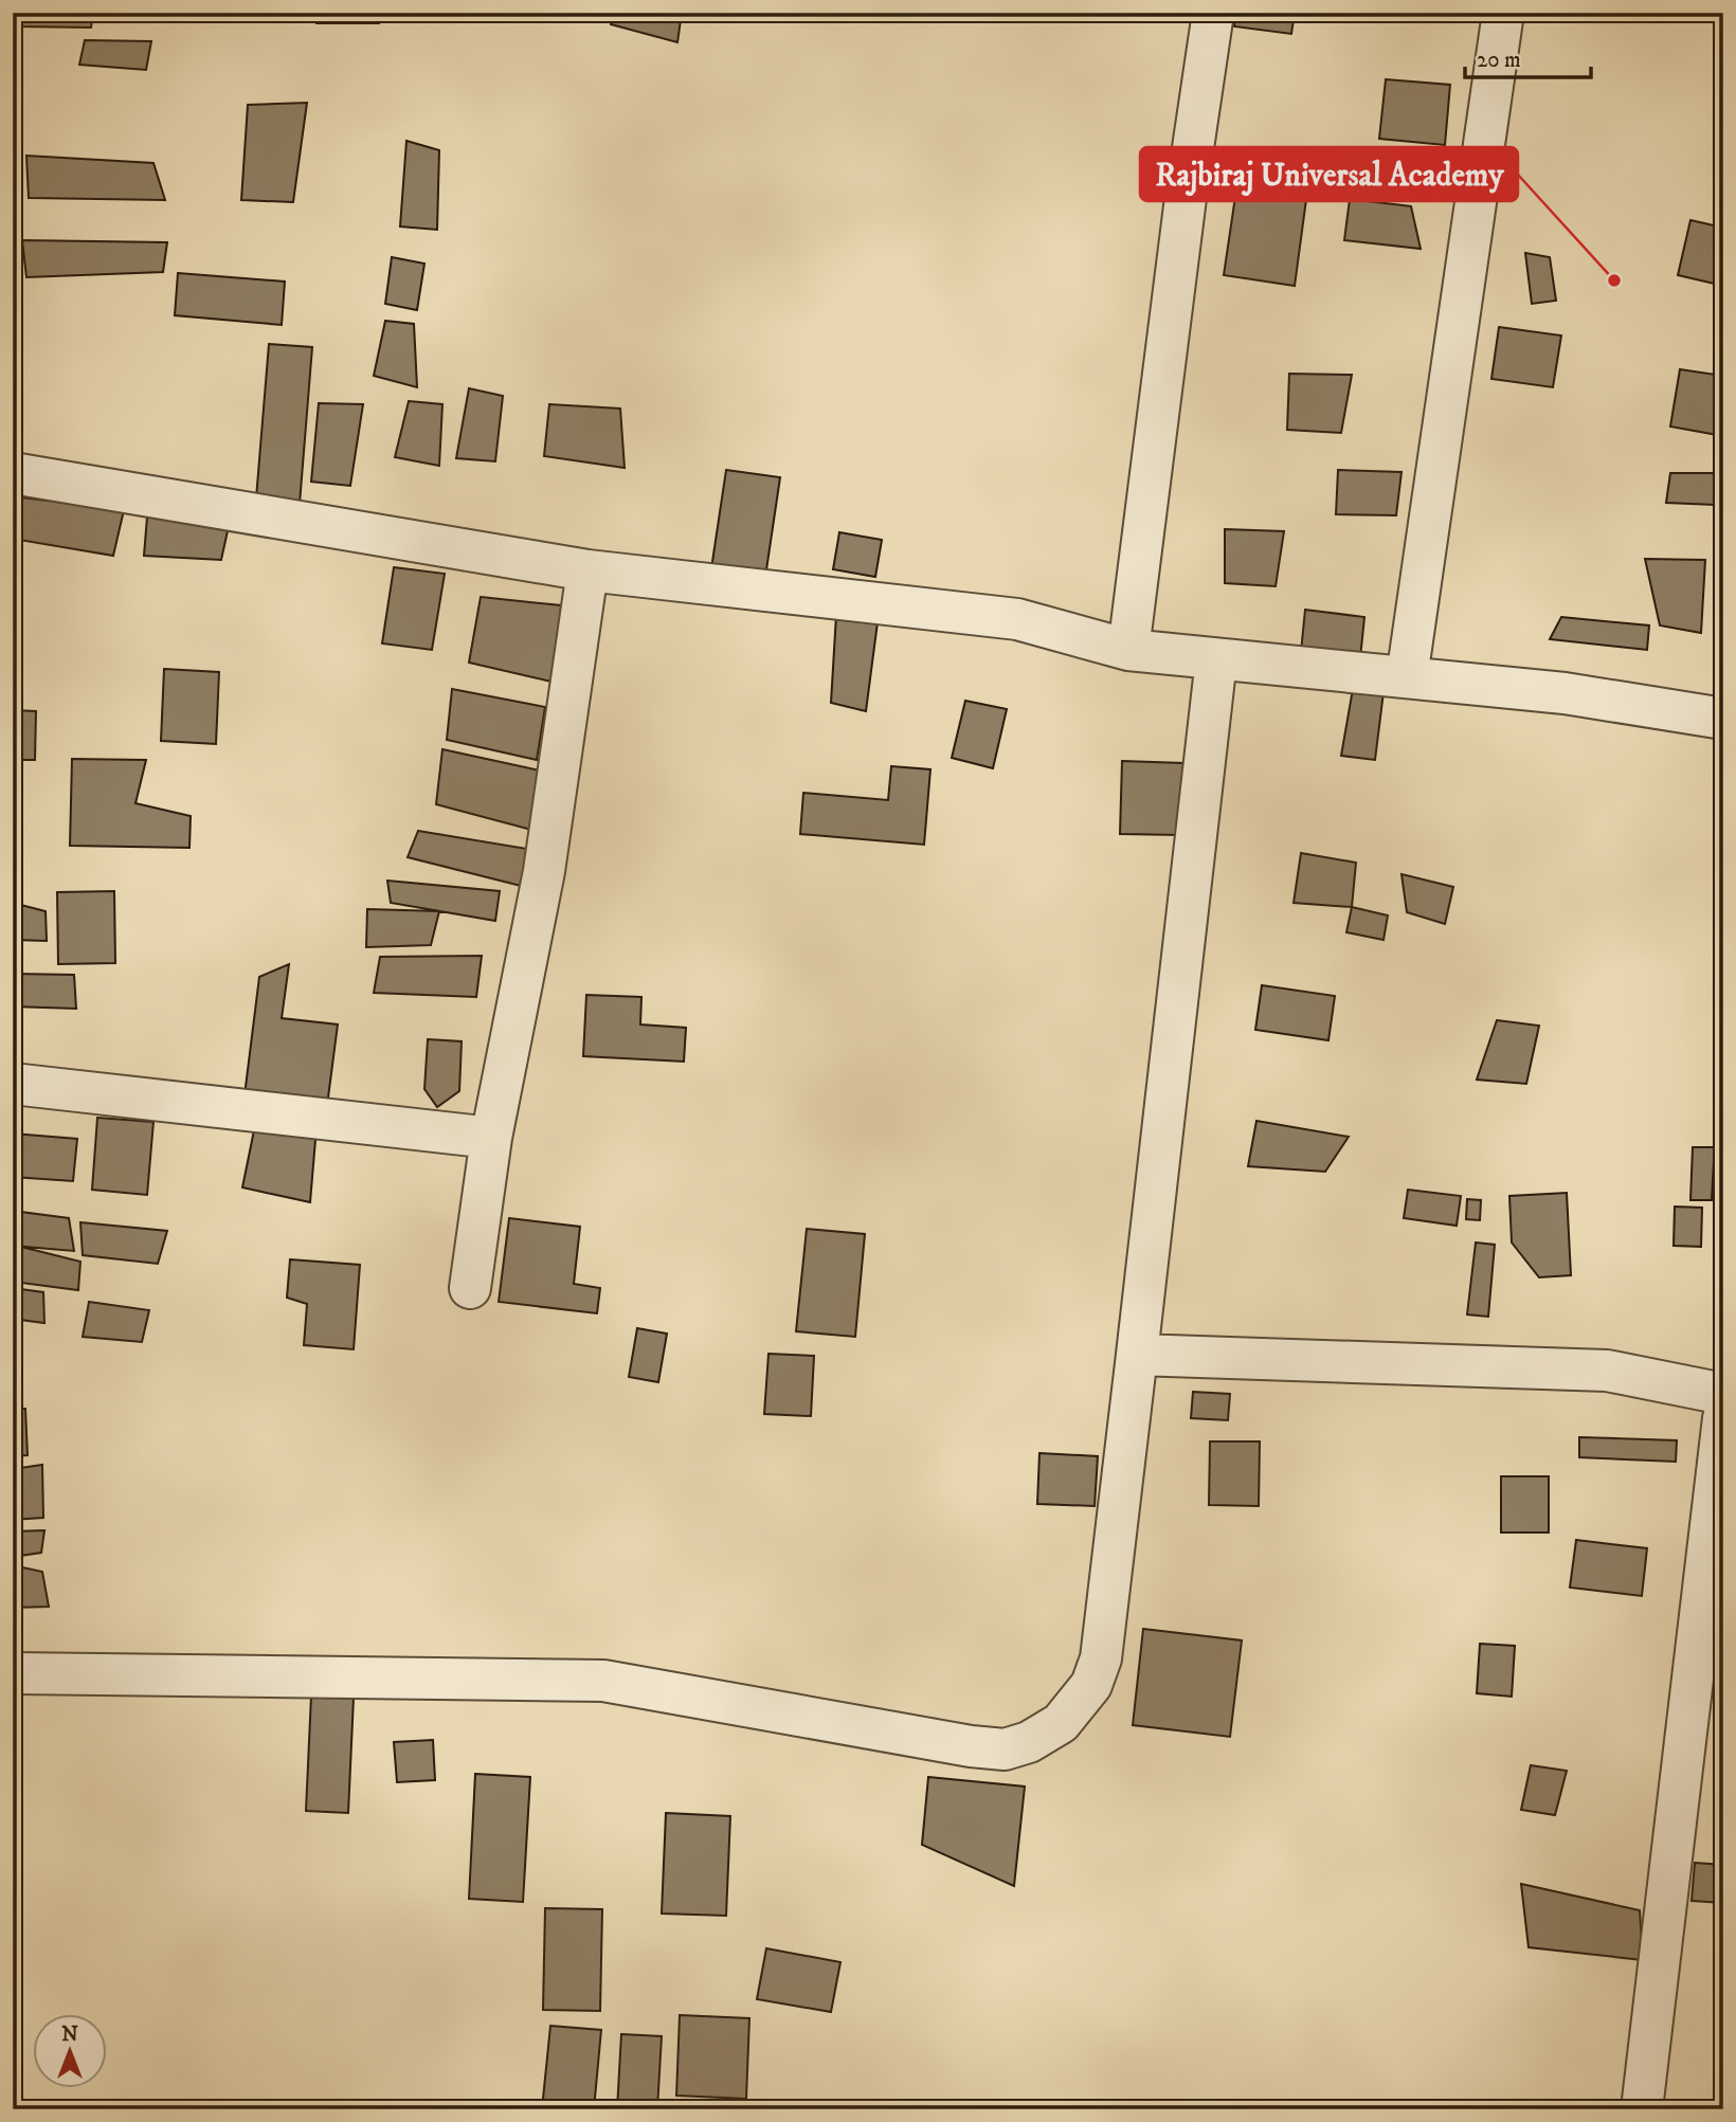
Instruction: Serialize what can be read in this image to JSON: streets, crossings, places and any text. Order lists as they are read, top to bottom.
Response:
{
  "places": ["Rajbiraj Universal Academy"],
  "scale_bar": "20 m",
  "north": "top"
}
